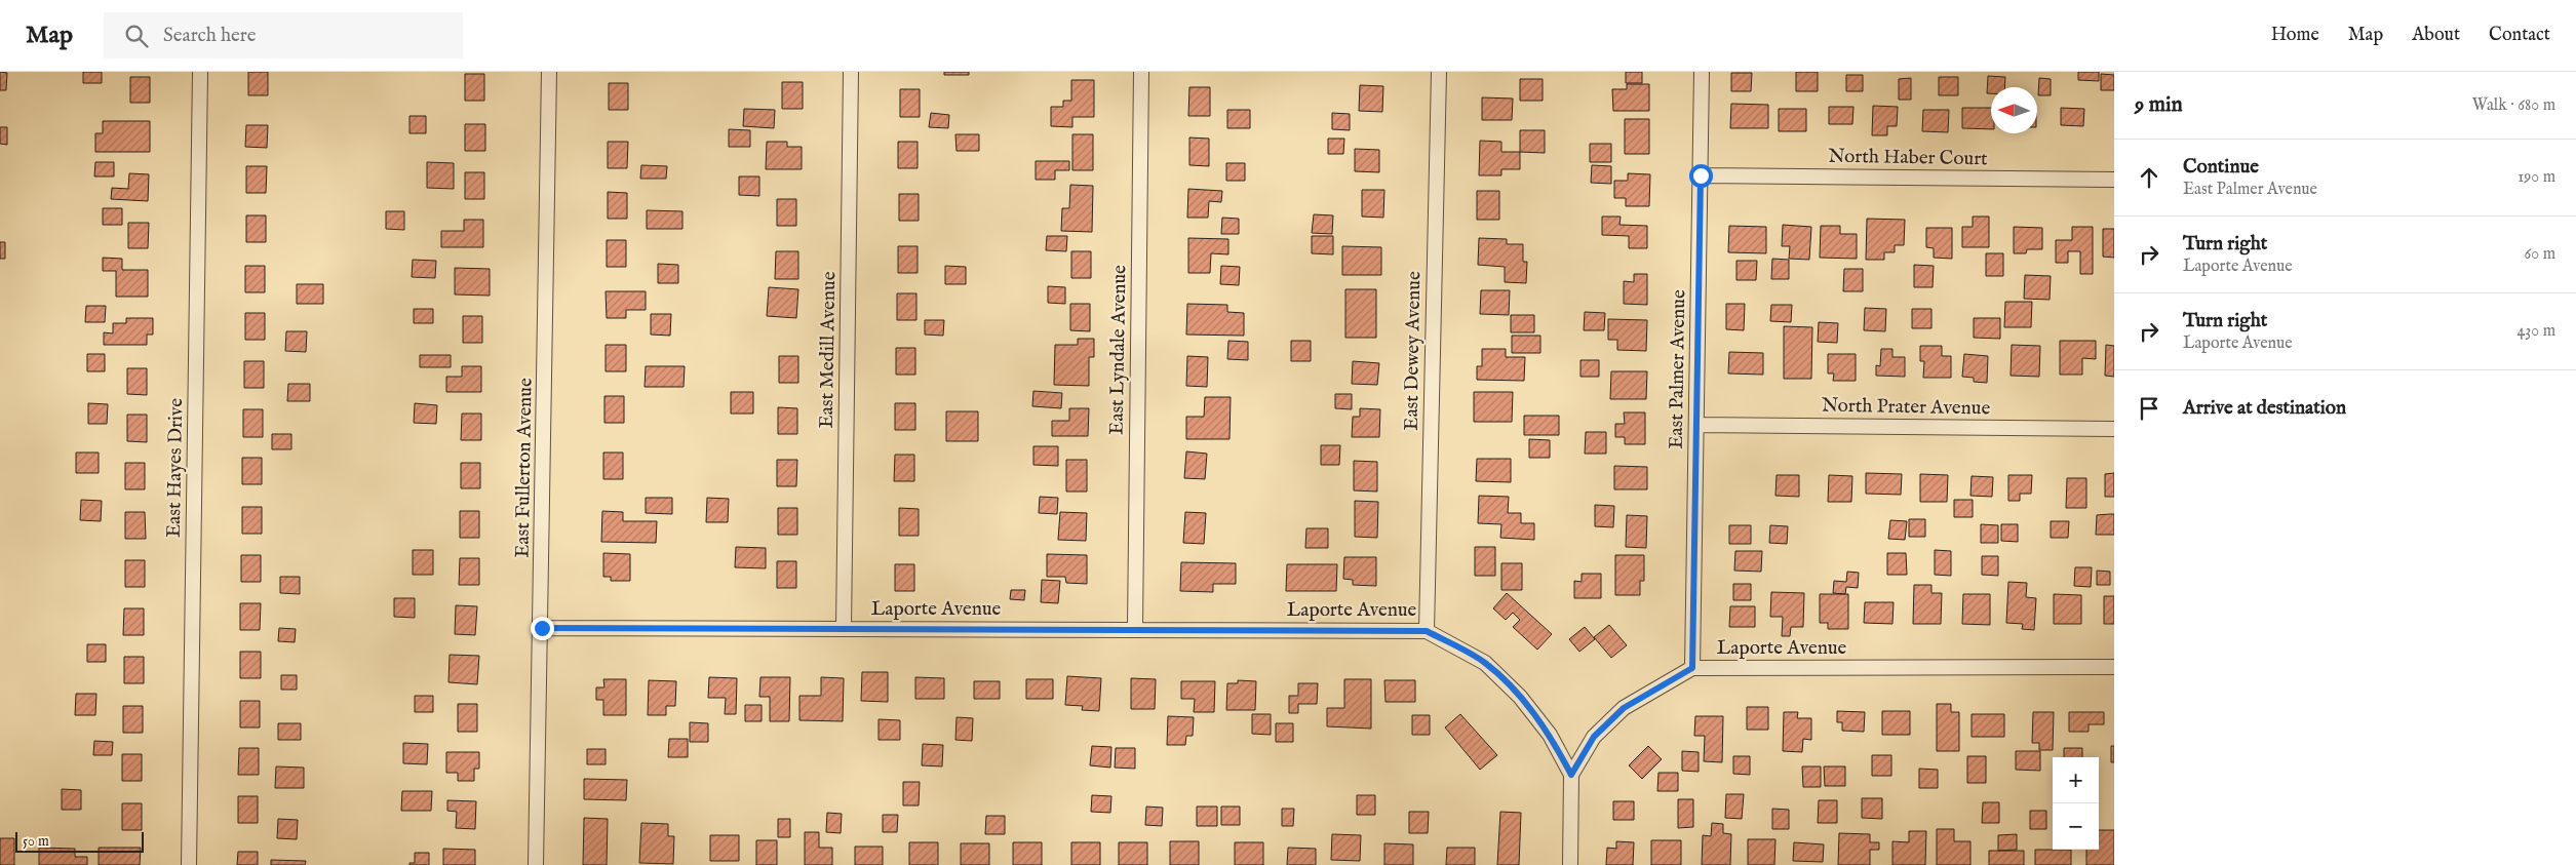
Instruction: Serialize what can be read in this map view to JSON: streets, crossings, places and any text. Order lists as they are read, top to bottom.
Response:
{
  "streets": {
    "street": [
      "North Haber Court",
      "East Medill Avenue",
      "East Lyndale Avenue",
      "East Dewey Avenue",
      "East Palmer Avenue",
      "North Prater Avenue",
      "East Hayes Drive",
      "East Fullerton Avenue",
      "Laporte Avenue"
    ]
  },
  "crossings": [
    ["North Haber Court", "East Palmer Avenue"],
    ["East Medill Avenue", "Laporte Avenue"],
    ["East Lyndale Avenue", "Laporte Avenue"],
    ["East Dewey Avenue", "Laporte Avenue"],
    ["East Palmer Avenue", "North Prater Avenue"],
    ["East Palmer Avenue", "Laporte Avenue"],
    ["East Fullerton Avenue", "Laporte Avenue"]
  ],
  "scale_bar": "50 m",
  "north": "left",
  "page": {
    "header": "Map",
    "search": "Search here",
    "nav": [
      "Home",
      "Map",
      "About",
      "Contact"
    ],
    "heading": ["9 min", "Walk · 680 m"],
    "list": [
      ["Continue", "East Palmer Avenue", "190 m"],
      ["Turn right", "Laporte Avenue", "60 m"],
      ["Turn right", "Laporte Avenue", "430 m"],
      "Arrive at destination"
    ],
    "map_buttons": ["+", "−"],
    "scale": "50 m"
  }
}
